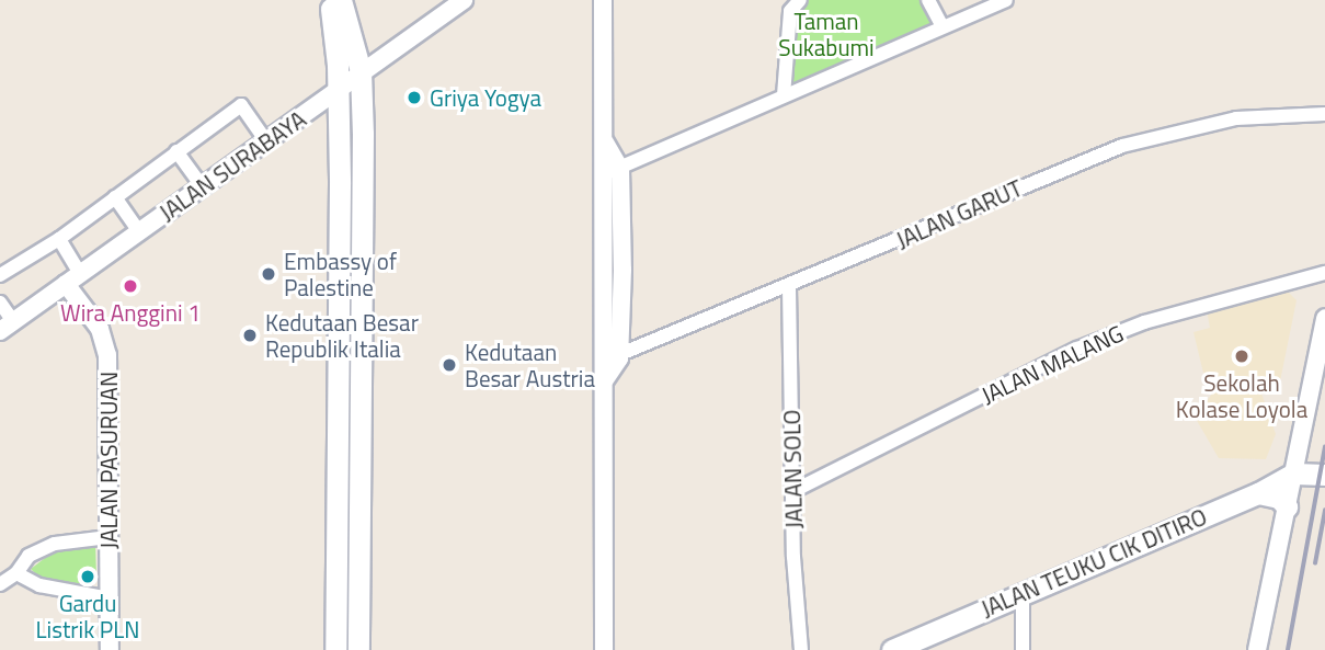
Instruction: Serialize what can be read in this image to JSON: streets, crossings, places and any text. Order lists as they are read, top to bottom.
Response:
{
  "streets": {
    "main road": ["JALAN TEUKU CIK DITIRO"],
    "street": [
      "JALAN SURABAYA",
      "JALAN GARUT",
      "JALAN MALANG",
      "JALAN PASURUAN",
      "JALAN SOLO"
    ]
  },
  "crossings": [
    ["JALAN SURABAYA", "JALAN PASURUAN"],
    ["JALAN GARUT", "JALAN SOLO"],
    ["JALAN MALANG", "JALAN SOLO"]
  ],
  "parks": ["Taman Sukabumi"],
  "places": [
    "Griya Yogya",
    "Embassy of Palestine",
    "Wira Anggini 1",
    "Kedutaan Besar Republik Italia",
    "Sekolah Kolase Loyola",
    "Kedutaan Besar Austria",
    "Gardu Listrik PLN"
  ]
}
